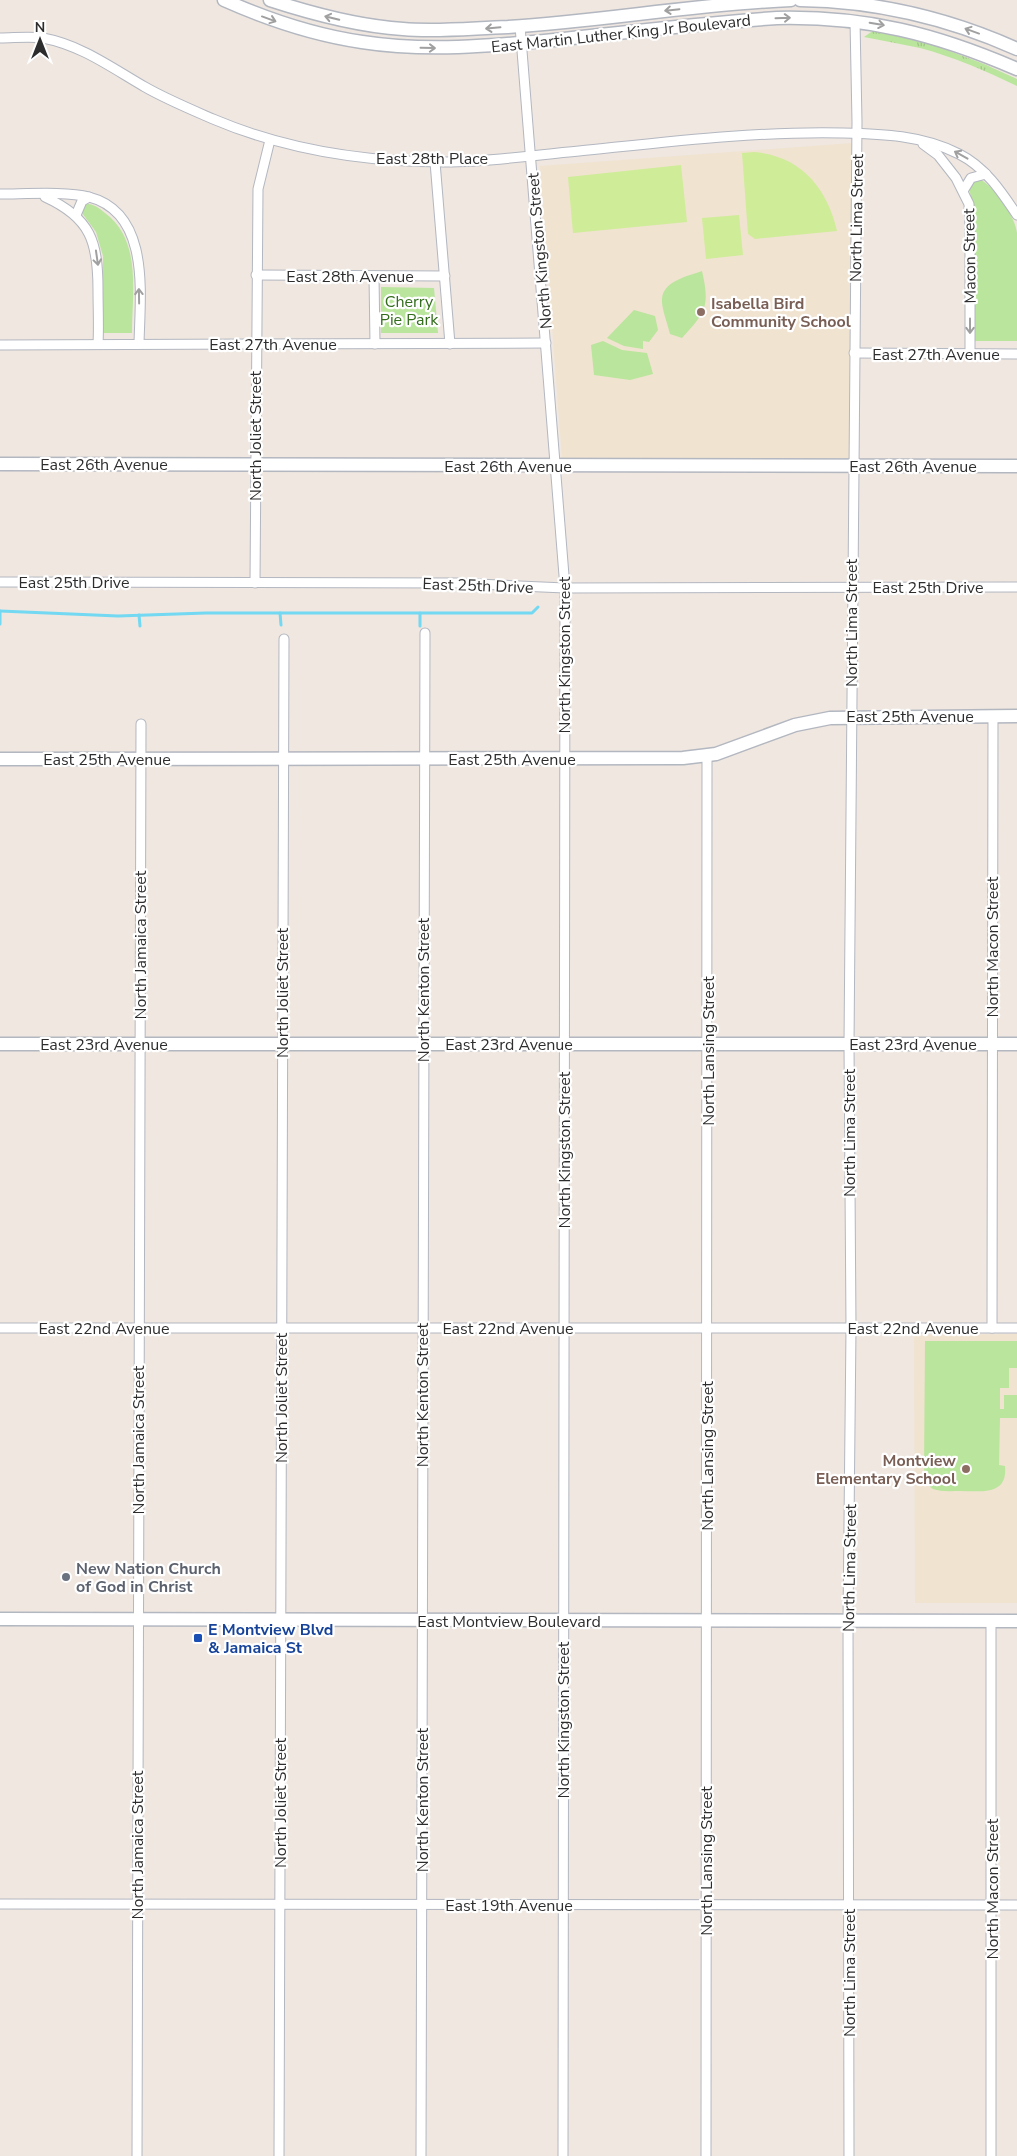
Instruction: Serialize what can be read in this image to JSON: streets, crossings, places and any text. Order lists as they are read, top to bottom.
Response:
{
  "streets": {
    "street": [
      "East Martin Luther King Jr Boulevard",
      "East 28th Place",
      "North Lima Street",
      "North Kingston Street",
      "Macon Street",
      "East 28th Avenue",
      "East 27th Avenue",
      "North Joliet Street",
      "East 26th Avenue",
      "East 25th Drive",
      "East 25th Avenue",
      "North Jamaica Street",
      "North Macon Street",
      "North Kenton Street",
      "East 23rd Avenue",
      "North Lansing Street",
      "East 22nd Avenue",
      "East Montview Boulevard",
      "East 19th Avenue"
    ]
  },
  "crossings": [
    ["East Martin Luther King Jr Boulevard", "North Lima Street"],
    ["East Martin Luther King Jr Boulevard", "North Kingston Street"],
    ["East 28th Place", "North Lima Street"],
    ["East 28th Place", "North Kingston Street"],
    ["East 28th Place", "Macon Street"],
    ["East 28th Place", "North Joliet Street"],
    ["North Lima Street", "East 27th Avenue"],
    ["North Lima Street", "East 26th Avenue"],
    ["North Lima Street", "East 25th Drive"],
    ["North Lima Street", "East 25th Avenue"],
    ["North Lima Street", "East 23rd Avenue"],
    ["North Lima Street", "East 22nd Avenue"],
    ["North Lima Street", "East Montview Boulevard"],
    ["North Lima Street", "East 19th Avenue"],
    ["North Kingston Street", "East 27th Avenue"],
    ["North Kingston Street", "East 26th Avenue"],
    ["North Kingston Street", "East 25th Drive"],
    ["North Kingston Street", "East 25th Avenue"],
    ["North Kingston Street", "East 23rd Avenue"],
    ["North Kingston Street", "East 22nd Avenue"],
    ["North Kingston Street", "East Montview Boulevard"],
    ["North Kingston Street", "East 19th Avenue"],
    ["Macon Street", "East 27th Avenue"],
    ["East 28th Avenue", "North Joliet Street"],
    ["East 27th Avenue", "North Joliet Street"],
    ["North Joliet Street", "East 26th Avenue"],
    ["North Joliet Street", "East 25th Drive"],
    ["North Joliet Street", "East 25th Avenue"],
    ["North Joliet Street", "East 23rd Avenue"],
    ["North Joliet Street", "East 22nd Avenue"],
    ["North Joliet Street", "East Montview Boulevard"],
    ["North Joliet Street", "East 19th Avenue"],
    ["East 25th Avenue", "North Jamaica Street"],
    ["East 25th Avenue", "North Macon Street"],
    ["East 25th Avenue", "North Kenton Street"],
    ["East 25th Avenue", "North Lansing Street"],
    ["North Jamaica Street", "East 23rd Avenue"],
    ["North Jamaica Street", "East 22nd Avenue"],
    ["North Jamaica Street", "East Montview Boulevard"],
    ["North Jamaica Street", "East 19th Avenue"],
    ["North Macon Street", "East 23rd Avenue"],
    ["North Macon Street", "East 22nd Avenue"],
    ["North Macon Street", "East Montview Boulevard"],
    ["North Macon Street", "East 19th Avenue"],
    ["North Kenton Street", "East 23rd Avenue"],
    ["North Kenton Street", "East 22nd Avenue"],
    ["North Kenton Street", "East Montview Boulevard"],
    ["North Kenton Street", "East 19th Avenue"],
    ["East 23rd Avenue", "North Lansing Street"],
    ["North Lansing Street", "East 22nd Avenue"],
    ["North Lansing Street", "East Montview Boulevard"],
    ["North Lansing Street", "East 19th Avenue"]
  ],
  "one_way": ["Macon Street"],
  "parks": ["Cherry Pie Park"],
  "places": {
    "other": ["Isabella Bird Community School", "Montview Elementary School", "New Nation Church of God in Christ"],
    "transit": ["E Montview Blvd & Jamaica St"]
  },
  "north": "top"
}
